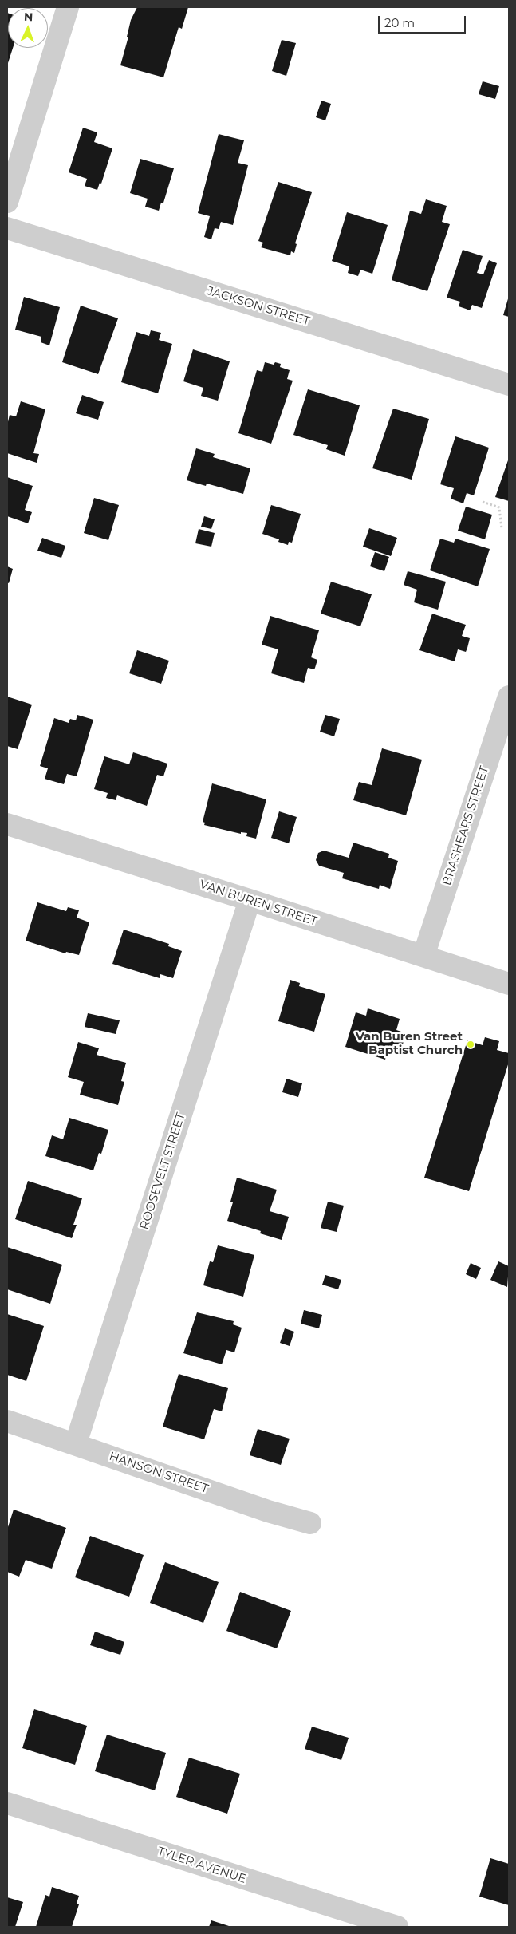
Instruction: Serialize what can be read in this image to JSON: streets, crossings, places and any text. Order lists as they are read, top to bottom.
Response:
{
  "streets": {
    "street": [
      "JACKSON STREET",
      "BRASHEARS STREET",
      "VAN BUREN STREET",
      "ROOSEVELT STREET",
      "HANSON STREET",
      "TYLER AVENUE"
    ]
  },
  "crossings": [
    ["BRASHEARS STREET", "VAN BUREN STREET"],
    ["VAN BUREN STREET", "ROOSEVELT STREET"],
    ["ROOSEVELT STREET", "HANSON STREET"]
  ],
  "places": ["Van Buren Street Baptist Church"],
  "scale_bar": "20 m",
  "north": "top"
}
